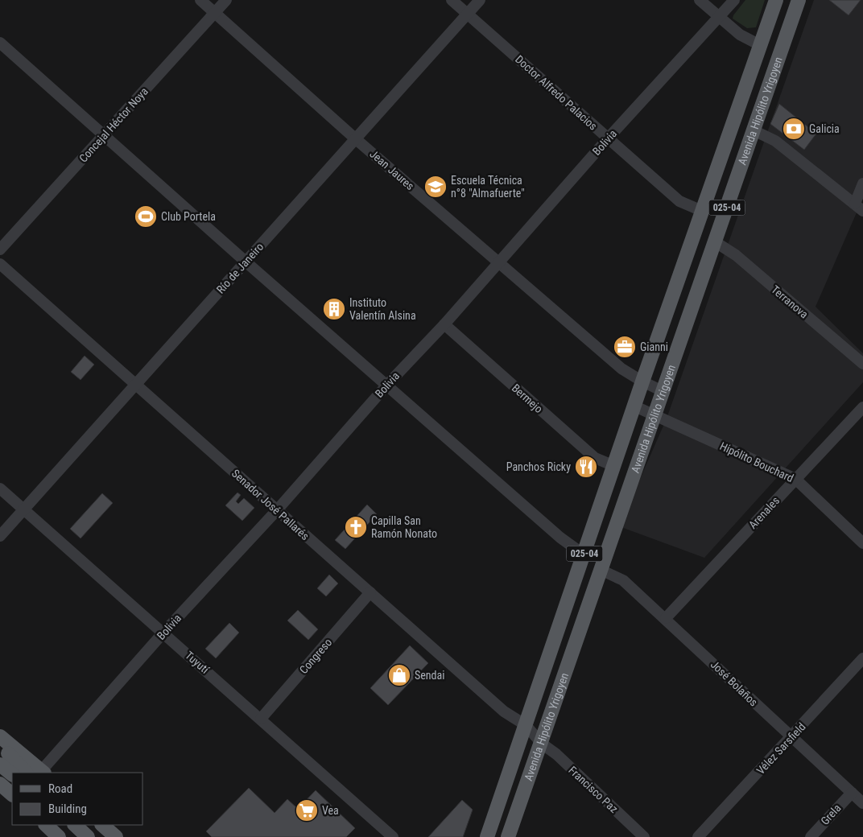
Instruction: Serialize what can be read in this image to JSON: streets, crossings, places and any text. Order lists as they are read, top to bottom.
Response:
{
  "streets": {
    "main road": ["Avenida Hipólito Yrigoyen", "025-04"],
    "street": [
      "Doctor Alfredo Palacios",
      "Concejal Héctor Noya",
      "Bolivia",
      "Jean Jaures",
      "Río de Janeiro",
      "Terranova",
      "Bermejo",
      "Hipólito Bouchard",
      "Senador José Pallarés",
      "Arenales",
      "Congreso",
      "Tuyutí",
      "José Bolaños",
      "Vélez Sarsfield",
      "Francisco Paz",
      "Grela"
    ]
  },
  "crossings": [
    ["Doctor Alfredo Palacios", "Avenida Hipólito Yrigoyen"],
    ["Doctor Alfredo Palacios", "Bolivia"],
    ["Doctor Alfredo Palacios", "Río de Janeiro"],
    ["Avenida Hipólito Yrigoyen", "Jean Jaures"],
    ["Avenida Hipólito Yrigoyen", "Terranova"],
    ["Avenida Hipólito Yrigoyen", "Bermejo"],
    ["Avenida Hipólito Yrigoyen", "Hipólito Bouchard"],
    ["Avenida Hipólito Yrigoyen", "Senador José Pallarés"],
    ["Avenida Hipólito Yrigoyen", "José Bolaños"],
    ["Avenida Hipólito Yrigoyen", "Francisco Paz"],
    ["Concejal Héctor Noya", "Jean Jaures"],
    ["Bolivia", "Jean Jaures"],
    ["Bolivia", "Bermejo"],
    ["Bolivia", "Senador José Pallarés"],
    ["Bolivia", "Tuyutí"],
    ["Jean Jaures", "Río de Janeiro"],
    ["Río de Janeiro", "Senador José Pallarés"],
    ["Río de Janeiro", "Tuyutí"],
    ["Hipólito Bouchard", "Arenales"],
    ["Senador José Pallarés", "Congreso"],
    ["Senador José Pallarés", "Francisco Paz"],
    ["Arenales", "José Bolaños"],
    ["Congreso", "Tuyutí"],
    ["José Bolaños", "Vélez Sarsfield"],
    ["José Bolaños", "Grela"]
  ],
  "places": {
    "bank": ["Galicia"],
    "school or university": ["Escuela Técnica n°8 \"Almafuerte\""],
    "sports": ["Club Portela"],
    "building": ["Instituto Valentín Alsina"],
    "office": ["Gianni"],
    "restaurant": ["Panchos Ricky"],
    "church": ["Capilla San Ramón Nonato"],
    "shop": ["Sendai"],
    "supermarket": ["Vea"]
  },
  "legend": ["Road", "Building"]
}
